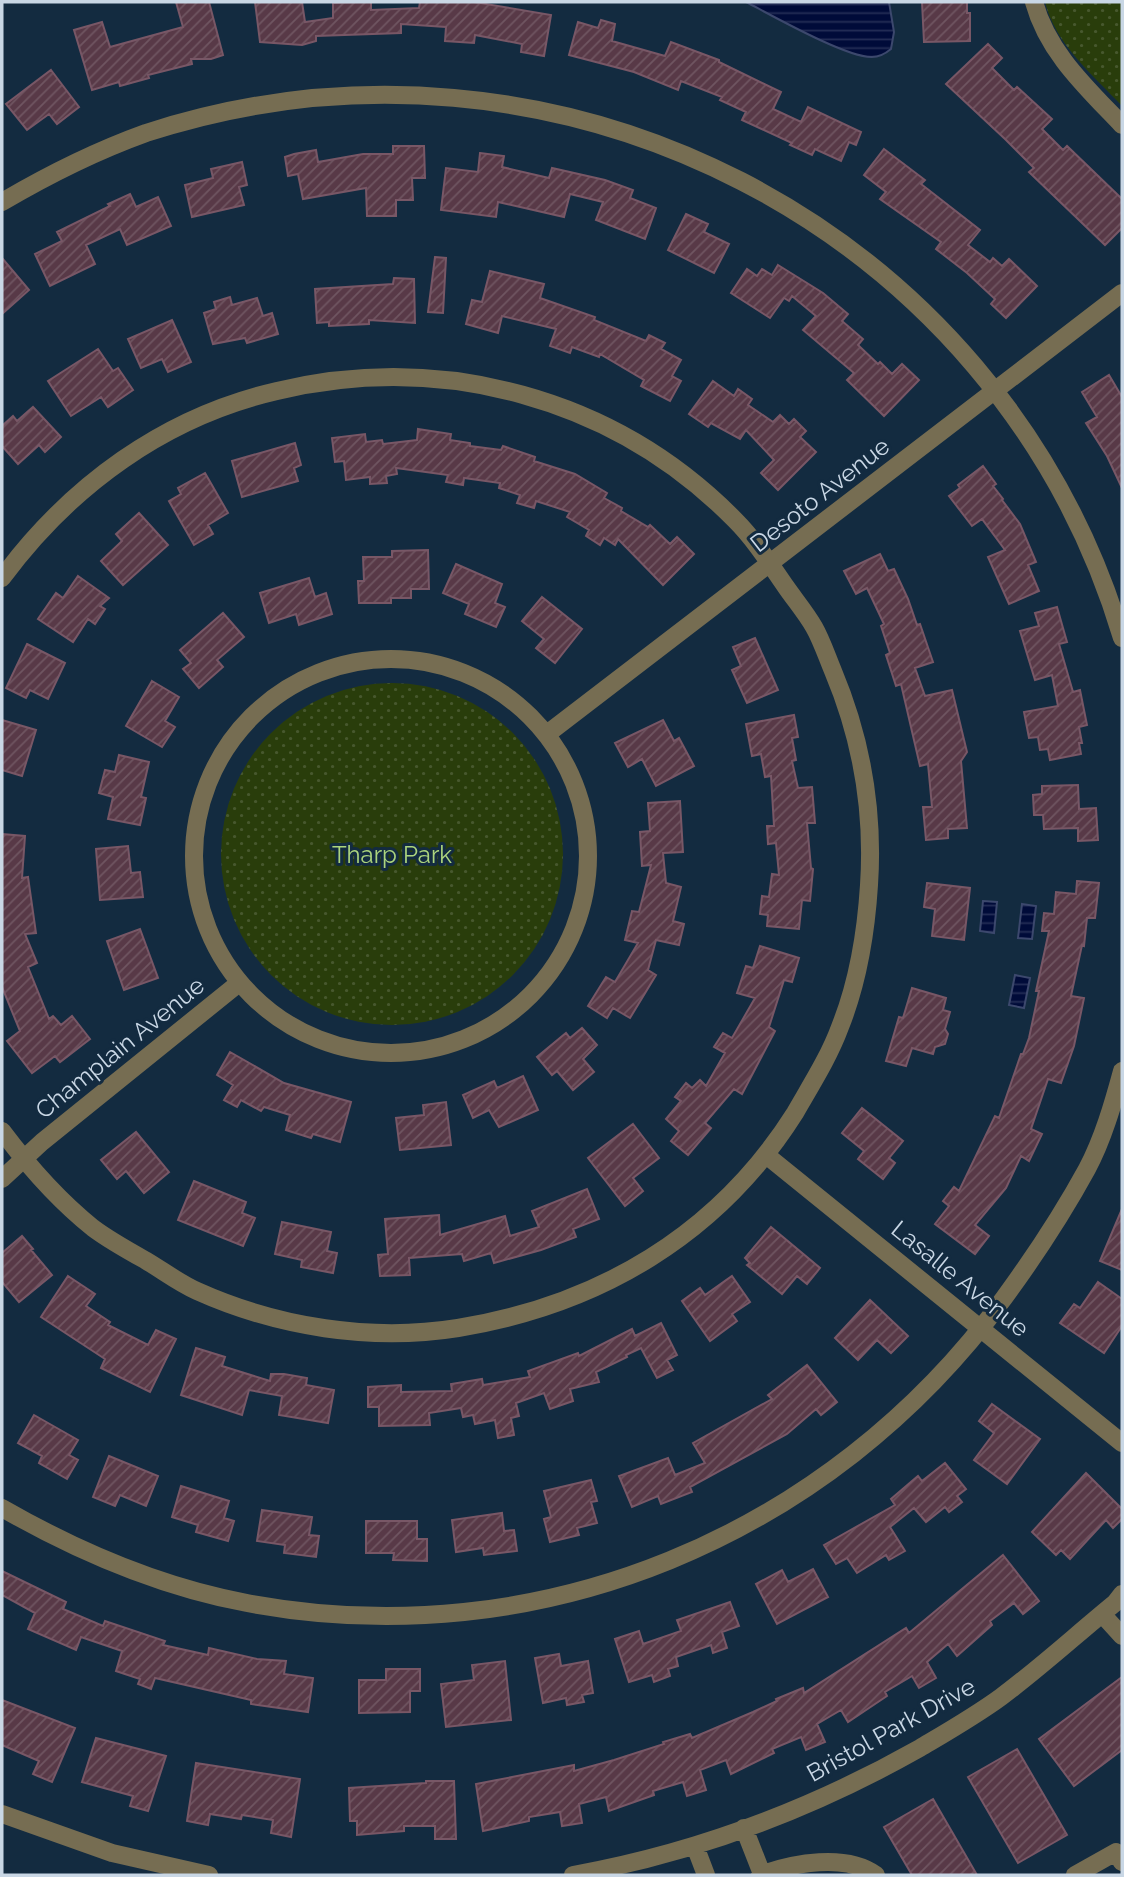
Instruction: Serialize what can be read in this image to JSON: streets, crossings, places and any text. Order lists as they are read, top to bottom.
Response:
{
  "streets": {
    "street": [
      "Desoto Avenue",
      "Champlain Avenue",
      "Lasalle Avenue",
      "Bristol Park Drive"
    ]
  },
  "parks": ["Tharp Park"]
}
